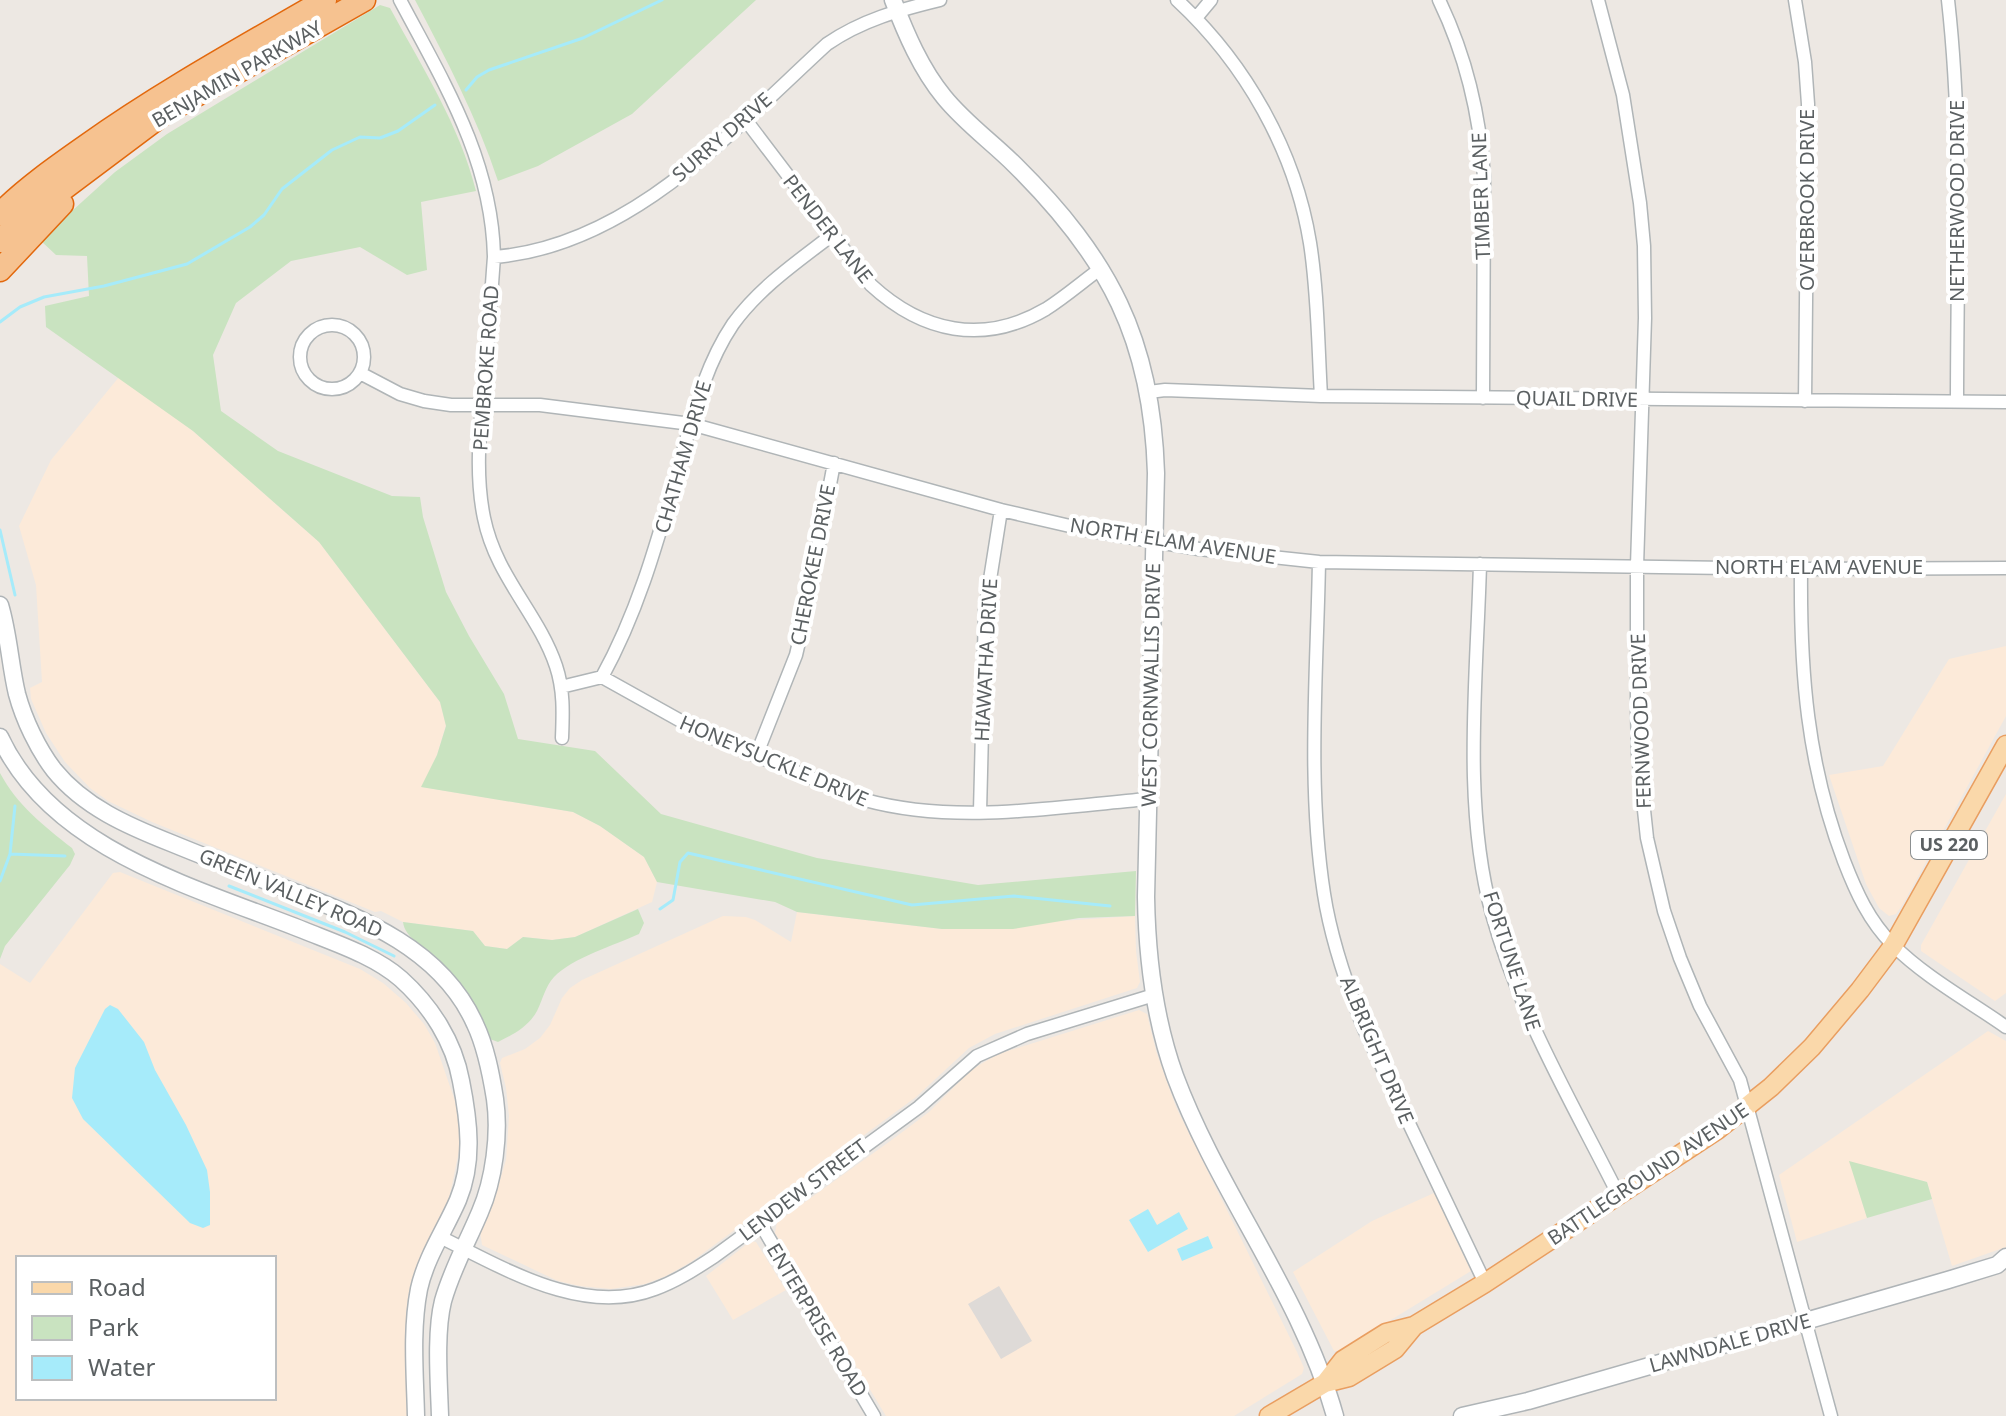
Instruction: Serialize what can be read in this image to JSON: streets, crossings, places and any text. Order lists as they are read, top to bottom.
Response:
{
  "streets": {
    "highway": ["BENJAMIN PARKWAY"],
    "main road": [
      "WEST CORNWALLIS DRIVE",
      "US 220",
      "GREEN VALLEY ROAD",
      "BATTLEGROUND AVENUE",
      "LAWNDALE DRIVE"
    ],
    "street": [
      "SURRY DRIVE",
      "TIMBER LANE",
      "OVERBROOK DRIVE",
      "NETHERWOOD DRIVE",
      "PENDER LANE",
      "PEMBROKE ROAD",
      "QUAIL DRIVE",
      "CHATHAM DRIVE",
      "NORTH ELAM AVENUE",
      "CHEROKEE DRIVE",
      "HIAWATHA DRIVE",
      "FERNWOOD DRIVE",
      "HONEYSUCKLE DRIVE",
      "FORTUNE LANE",
      "ALBRIGHT DRIVE",
      "LENDEW STREET",
      "ENTERPRISE ROAD"
    ]
  },
  "crossings": [
    ["SURRY DRIVE", "PENDER LANE"],
    ["SURRY DRIVE", "PEMBROKE ROAD"],
    ["SURRY DRIVE", "WEST CORNWALLIS DRIVE"],
    ["TIMBER LANE", "QUAIL DRIVE"],
    ["OVERBROOK DRIVE", "QUAIL DRIVE"],
    ["NETHERWOOD DRIVE", "QUAIL DRIVE"],
    ["PENDER LANE", "CHATHAM DRIVE"],
    ["PENDER LANE", "WEST CORNWALLIS DRIVE"],
    ["PEMBROKE ROAD", "NORTH ELAM AVENUE"],
    ["QUAIL DRIVE", "WEST CORNWALLIS DRIVE"],
    ["QUAIL DRIVE", "FERNWOOD DRIVE"],
    ["CHATHAM DRIVE", "NORTH ELAM AVENUE"],
    ["CHATHAM DRIVE", "HONEYSUCKLE DRIVE"],
    ["NORTH ELAM AVENUE", "CHEROKEE DRIVE"],
    ["NORTH ELAM AVENUE", "HIAWATHA DRIVE"],
    ["NORTH ELAM AVENUE", "WEST CORNWALLIS DRIVE"],
    ["NORTH ELAM AVENUE", "FERNWOOD DRIVE"],
    ["NORTH ELAM AVENUE", "FORTUNE LANE"],
    ["NORTH ELAM AVENUE", "ALBRIGHT DRIVE"],
    ["CHEROKEE DRIVE", "HONEYSUCKLE DRIVE"],
    ["HIAWATHA DRIVE", "HONEYSUCKLE DRIVE"],
    ["WEST CORNWALLIS DRIVE", "HONEYSUCKLE DRIVE"],
    ["WEST CORNWALLIS DRIVE", "BATTLEGROUND AVENUE"],
    ["WEST CORNWALLIS DRIVE", "LENDEW STREET"],
    ["FERNWOOD DRIVE", "BATTLEGROUND AVENUE"],
    ["FERNWOOD DRIVE", "LAWNDALE DRIVE"],
    ["GREEN VALLEY ROAD", "LENDEW STREET"],
    ["FORTUNE LANE", "BATTLEGROUND AVENUE"],
    ["ALBRIGHT DRIVE", "BATTLEGROUND AVENUE"],
    ["LENDEW STREET", "ENTERPRISE ROAD"]
  ],
  "legend": ["Road", "Park", "Water"]
}
